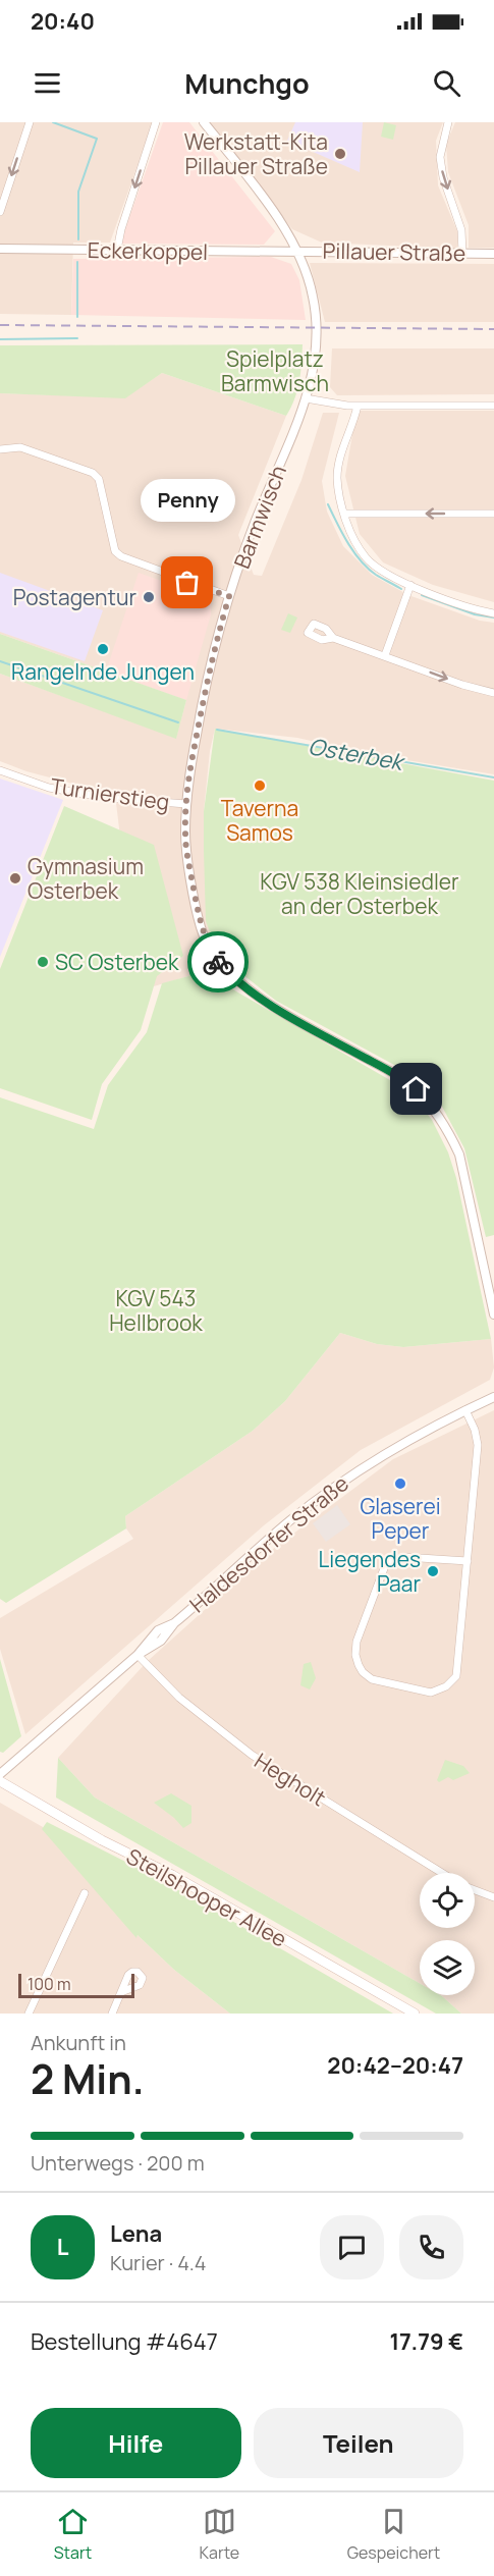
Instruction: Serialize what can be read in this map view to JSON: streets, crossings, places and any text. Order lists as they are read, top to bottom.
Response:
{
  "streets": {
    "main road": ["Steilshooper Allee"],
    "street": [
      "Eckerkoppel",
      "Pillauer Straße",
      "Barmwisch",
      "Turnierstieg",
      "Haldesdorfer Straße",
      "Hegholt"
    ]
  },
  "crossings": [
    ["Eckerkoppel", "Pillauer Straße"],
    ["Eckerkoppel", "Barmwisch"],
    ["Pillauer Straße", "Barmwisch"],
    ["Barmwisch", "Turnierstieg"],
    ["Haldesdorfer Straße", "Hegholt"]
  ],
  "water": ["Osterbek"],
  "parks": ["Spielplatz Barmwisch", "KGV 538 Kleinsiedler an der Osterbek", "KGV 543 Hellbrook"],
  "places": [
    "Werkstatt-Kita Pillauer Straße",
    "Penny",
    "Postagentur",
    "Rangelnde Jungen",
    "Taverna Samos",
    "Gymnasium Osterbek",
    "SC Osterbek",
    "Glaserei Peper",
    "Liegendes Paar"
  ],
  "scale_bar": "100 m",
  "page": {
    "status": "20:40",
    "header": "Munchgo",
    "bubble": "Penny",
    "scale": "100 m",
    "heading": ["2 Min.", "Ankunft in", "20:42–20:47"],
    "panel": [
      "Lena",
      "Kurier · 4.4",
      "Bestellung #4647",
      "17.79 €"
    ],
    "bar": "Unterwegs · 200 m",
    "round": "L",
    "buttons": ["Hilfe", "Teilen"],
    "tabs": ["Start", "Karte", "Gespeichert"]
  }
}
